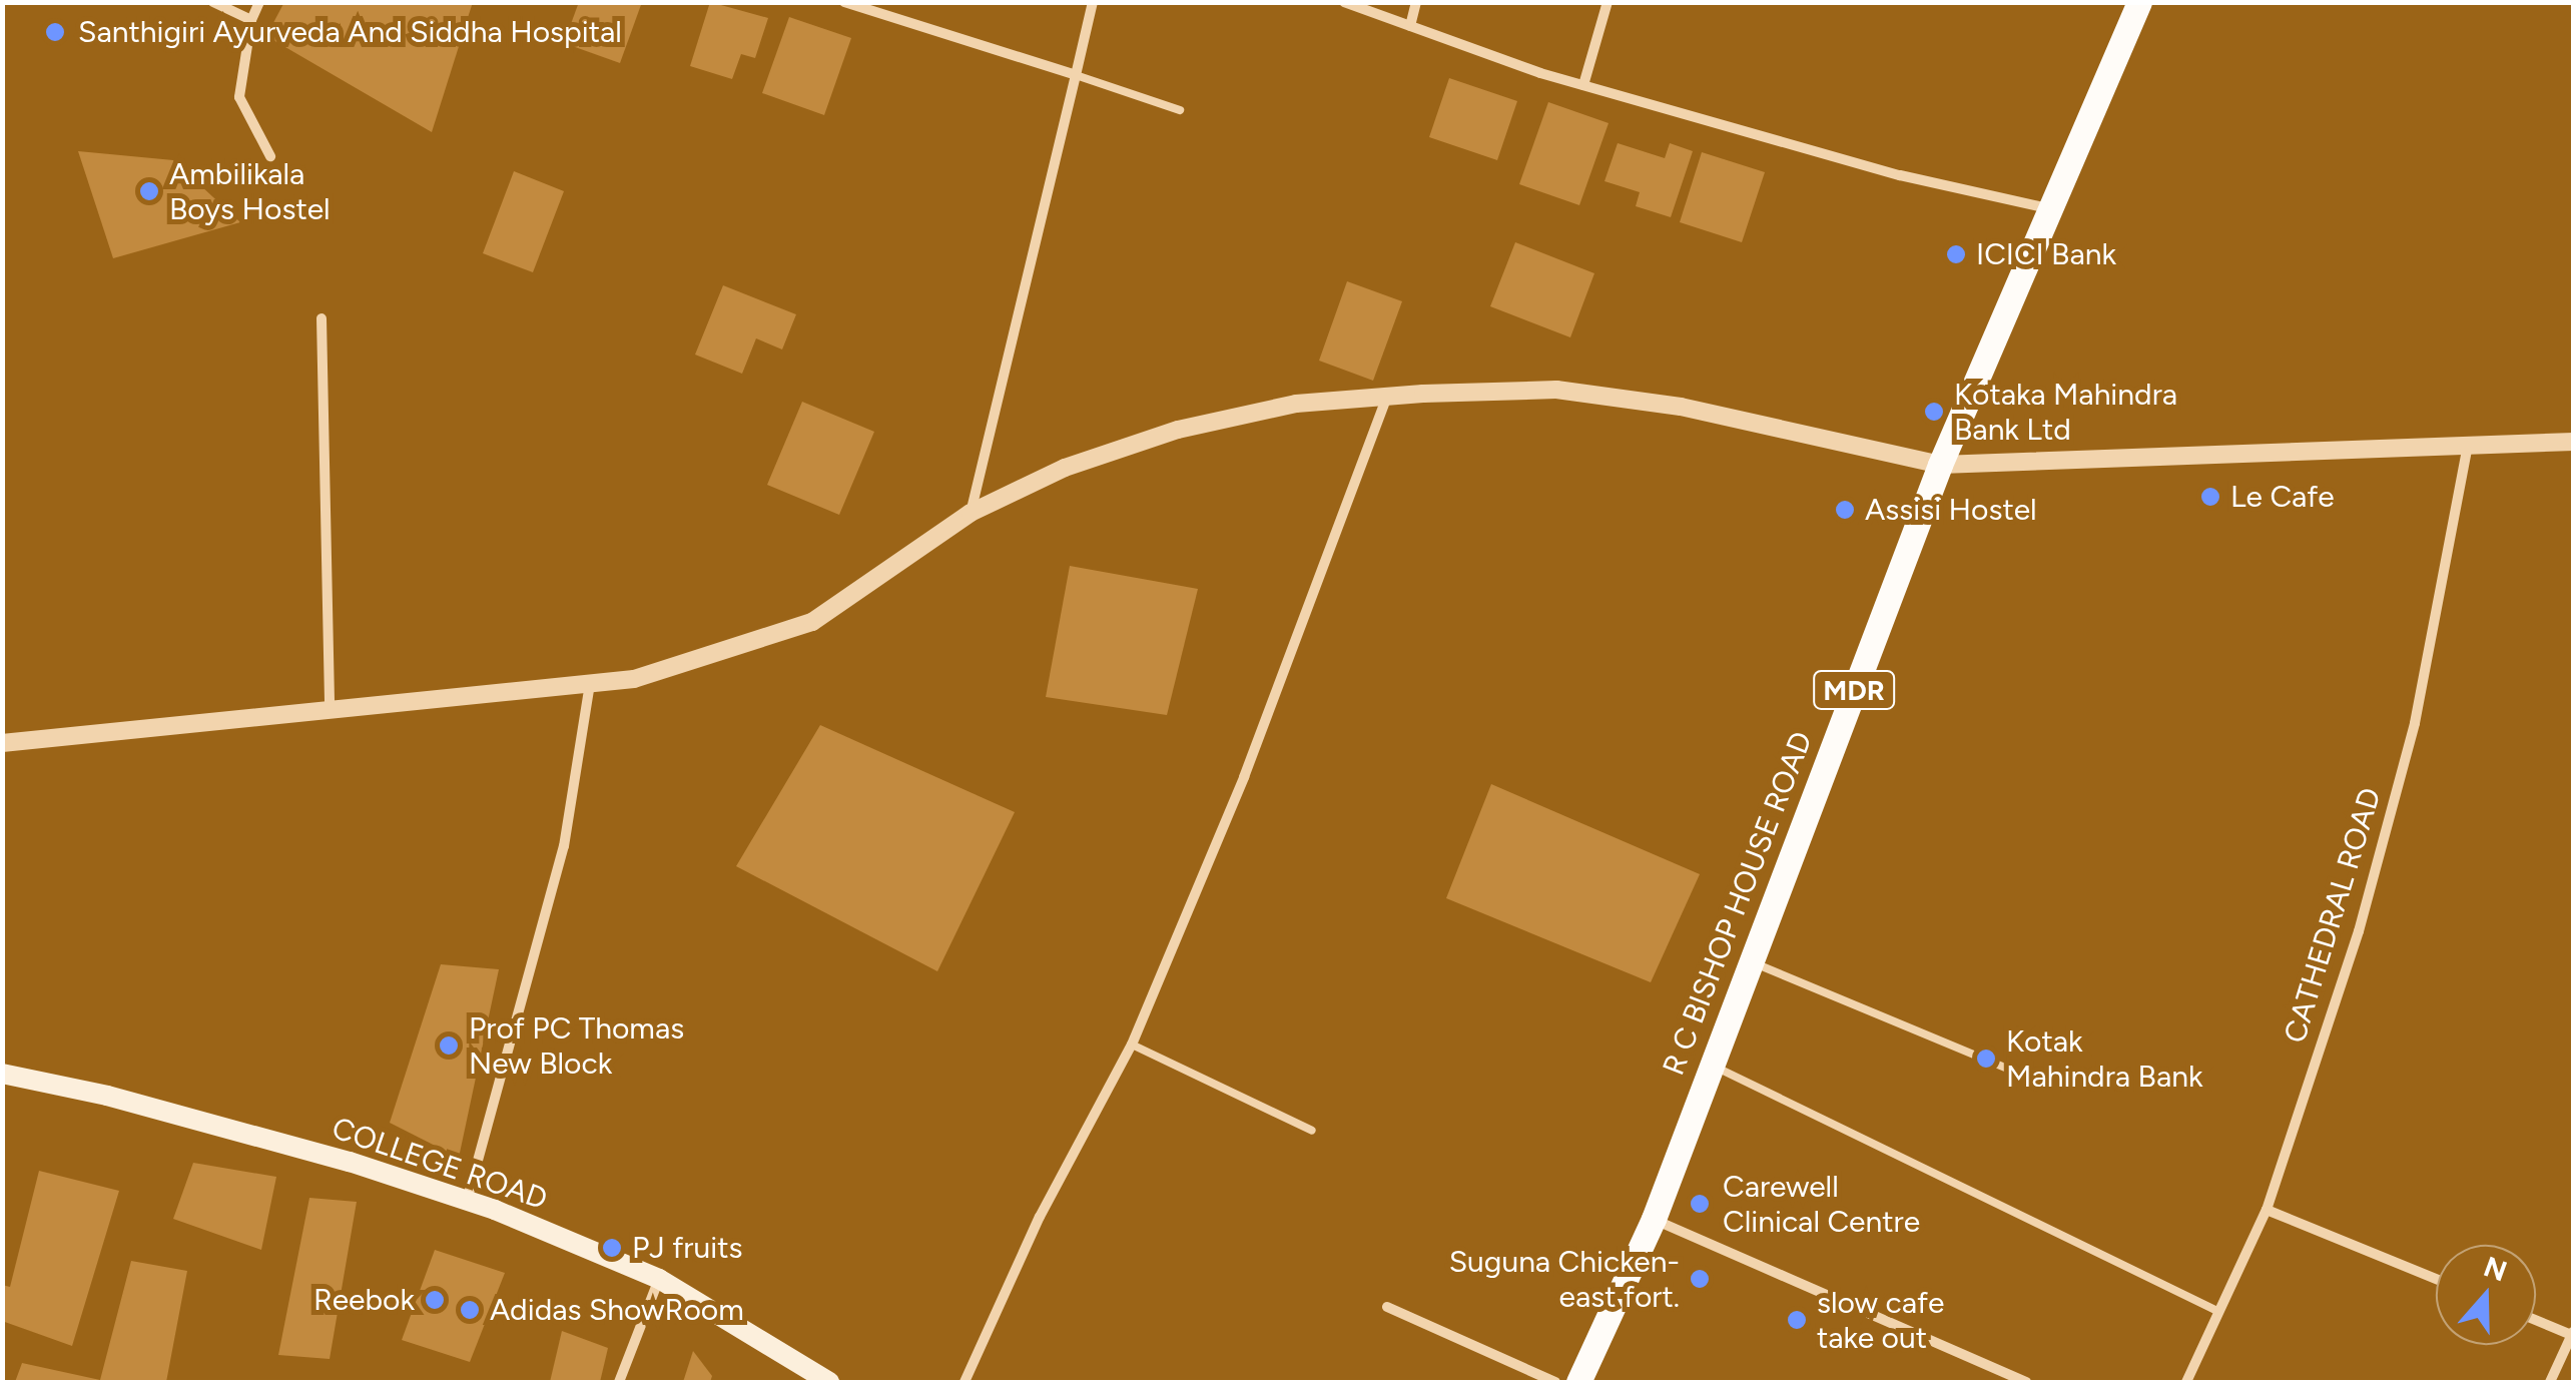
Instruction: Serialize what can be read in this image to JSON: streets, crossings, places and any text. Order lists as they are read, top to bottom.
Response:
{
  "streets": {
    "main road": ["MDR", "R C BISHOP HOUSE ROAD", "COLLEGE ROAD"],
    "street": ["CATHEDRAL ROAD"]
  },
  "places": [
    "Santhigiri Ayurveda And Siddha Hospital",
    "Ambilikala Boys Hostel",
    "ICICI Bank",
    "Kotaka Mahindra Bank Ltd",
    "Le Cafe",
    "Assisi Hostel",
    "Prof PC Thomas New Block",
    "Kotak Mahindra Bank",
    "Carewell Clinical Centre",
    "PJ fruits",
    "Suguna Chicken- east fort.",
    "Reebok",
    "Adidas ShowRoom",
    "slow cafe take out"
  ],
  "north": "top"
}
